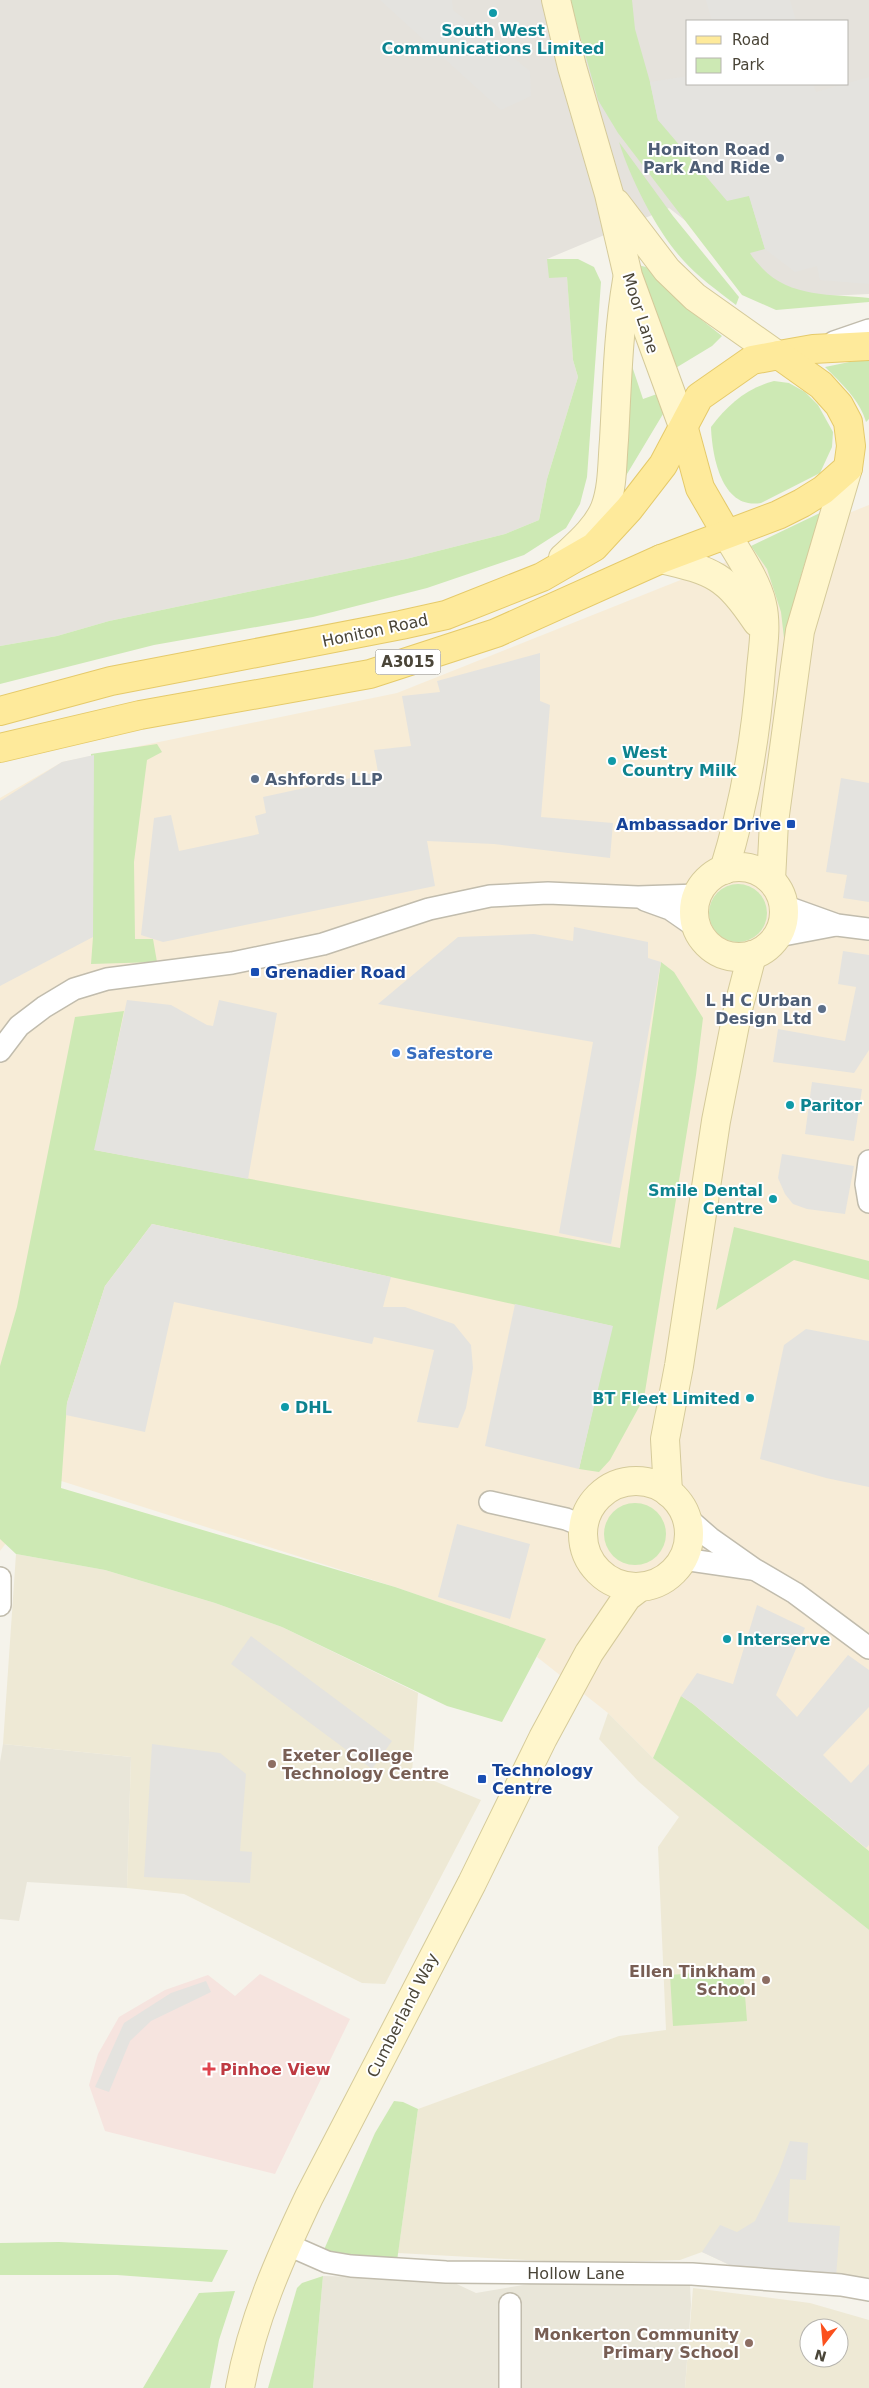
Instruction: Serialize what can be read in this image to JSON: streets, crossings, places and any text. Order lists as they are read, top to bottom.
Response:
{
  "streets": {
    "main road": [
      "Moor Lane",
      "Honiton Road",
      "A3015",
      "Cumberland Way"
    ],
    "street": ["Hollow Lane"]
  },
  "crossings": [
    ["Moor Lane", "Honiton Road"],
    ["Moor Lane", "A3015"],
    ["Honiton Road", "A3015"],
    ["Cumberland Way", "Hollow Lane"]
  ],
  "places": {
    "other": [
      "South West Communications Limited",
      "Honiton Road Park And Ride",
      "West Country Milk",
      "Ashfords LLP",
      "L H C Urban Design Ltd",
      "Safestore",
      "Paritor",
      "Smile Dental Centre",
      "BT Fleet Limited",
      "DHL",
      "Interserve",
      "Exeter College Technology Centre",
      "Ellen Tinkham School",
      "Monkerton Community Primary School"
    ],
    "transit": ["Ambassador Drive", "Grenadier Road", "Technology Centre"],
    "health": ["Pinhoe View"]
  },
  "legend": ["Road", "Park"],
  "north": "bottom"
}
